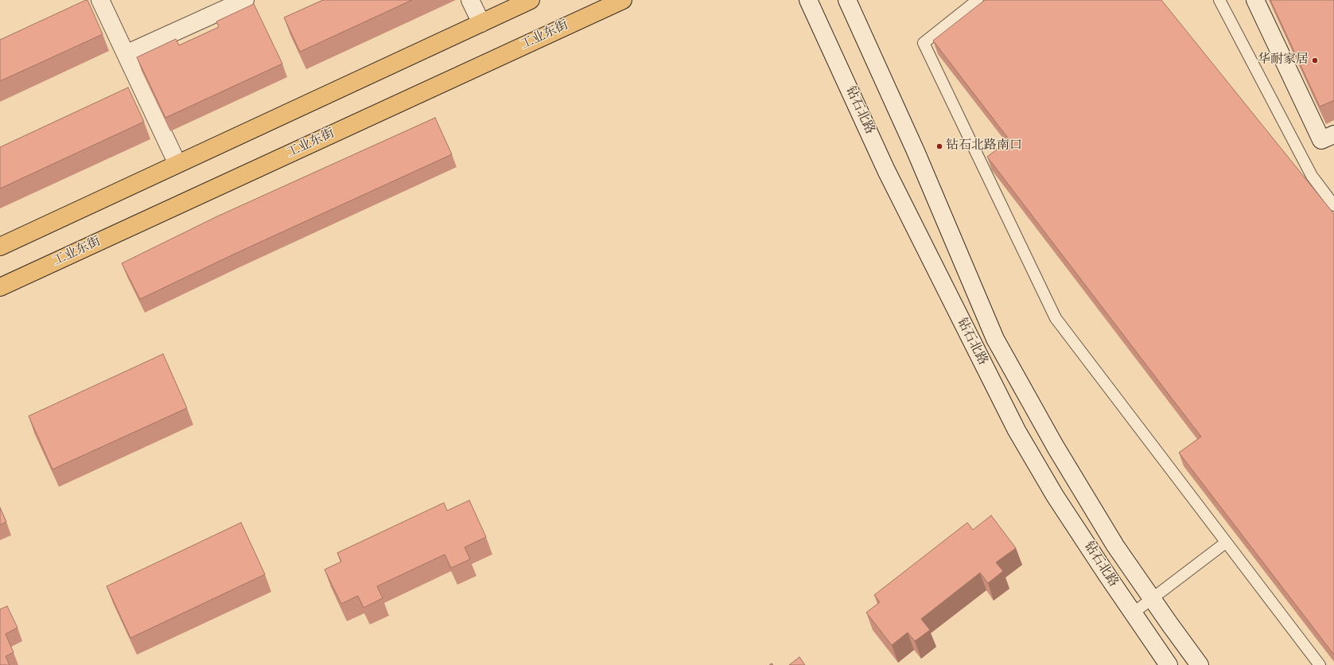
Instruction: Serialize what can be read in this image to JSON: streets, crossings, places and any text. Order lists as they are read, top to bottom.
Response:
{
  "streets": {
    "main road": ["工业东街", "钻石北路"]
  },
  "places": ["华耐家居", "钻石北路南口"]
}
